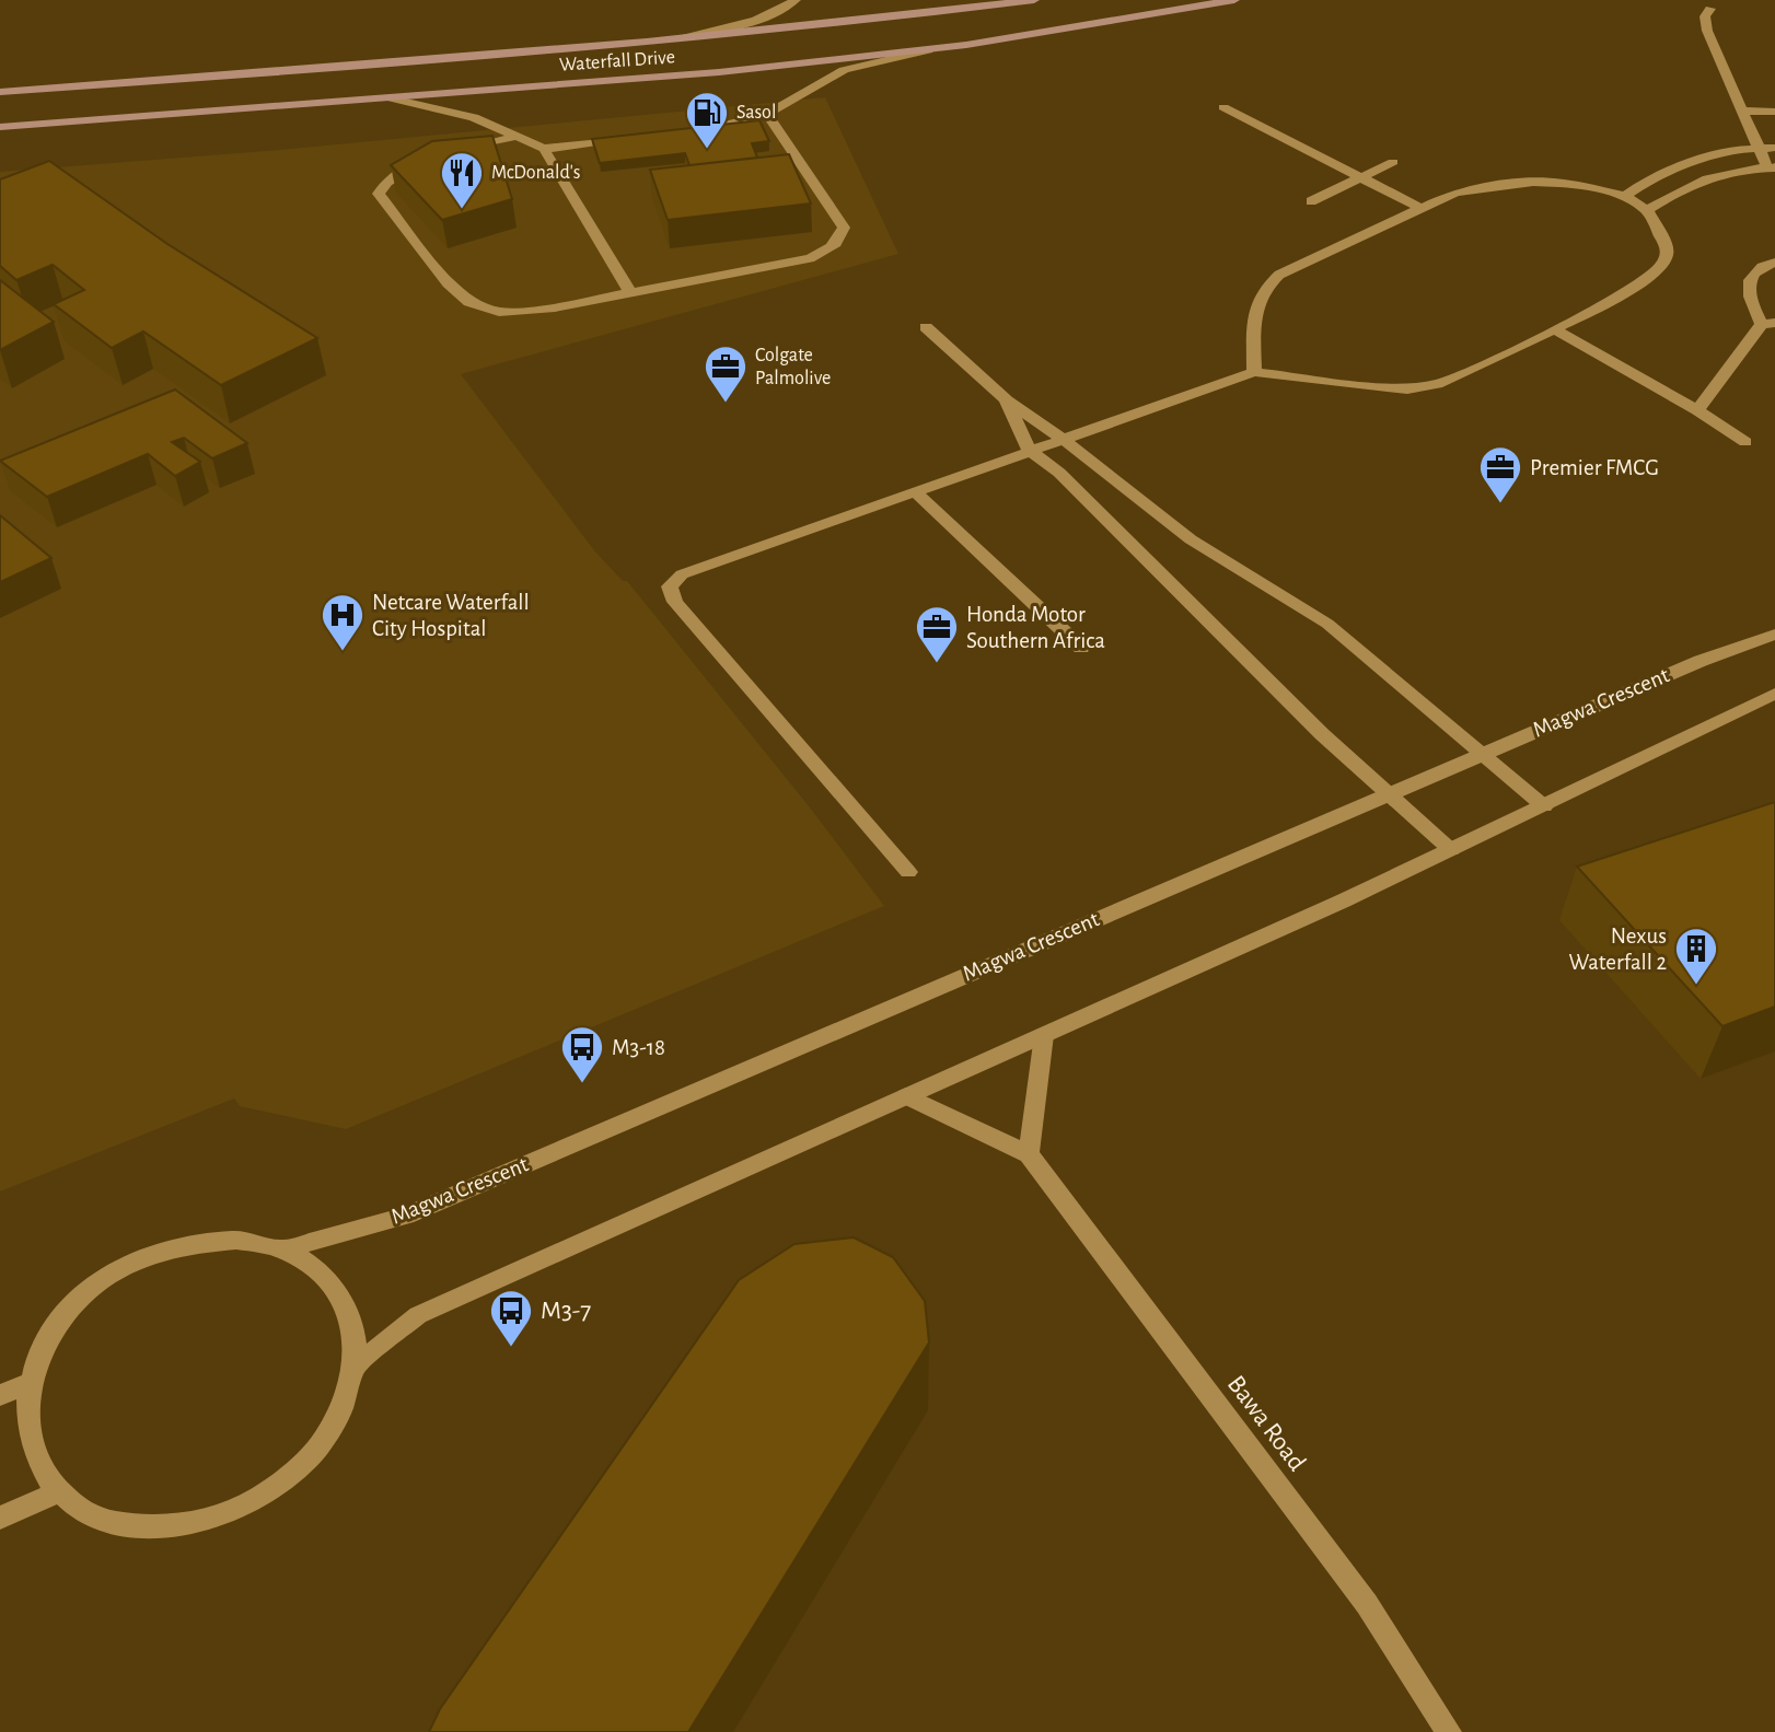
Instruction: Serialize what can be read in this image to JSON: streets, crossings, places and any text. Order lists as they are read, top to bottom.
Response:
{
  "streets": {
    "main road": ["Waterfall Drive"],
    "street": ["Magwa Crescent", "Bawa Road"]
  },
  "places": {
    "fuel station": ["Sasol"],
    "restaurant": ["McDonald's"],
    "office": ["Colgate Palmolive", "Premier FMCG", "Honda Motor Southern Africa"],
    "hospital": ["Netcare Waterfall City Hospital"],
    "building": ["Nexus Waterfall 2"],
    "bus stop": ["M3-18", "M3-7"]
  }
}
